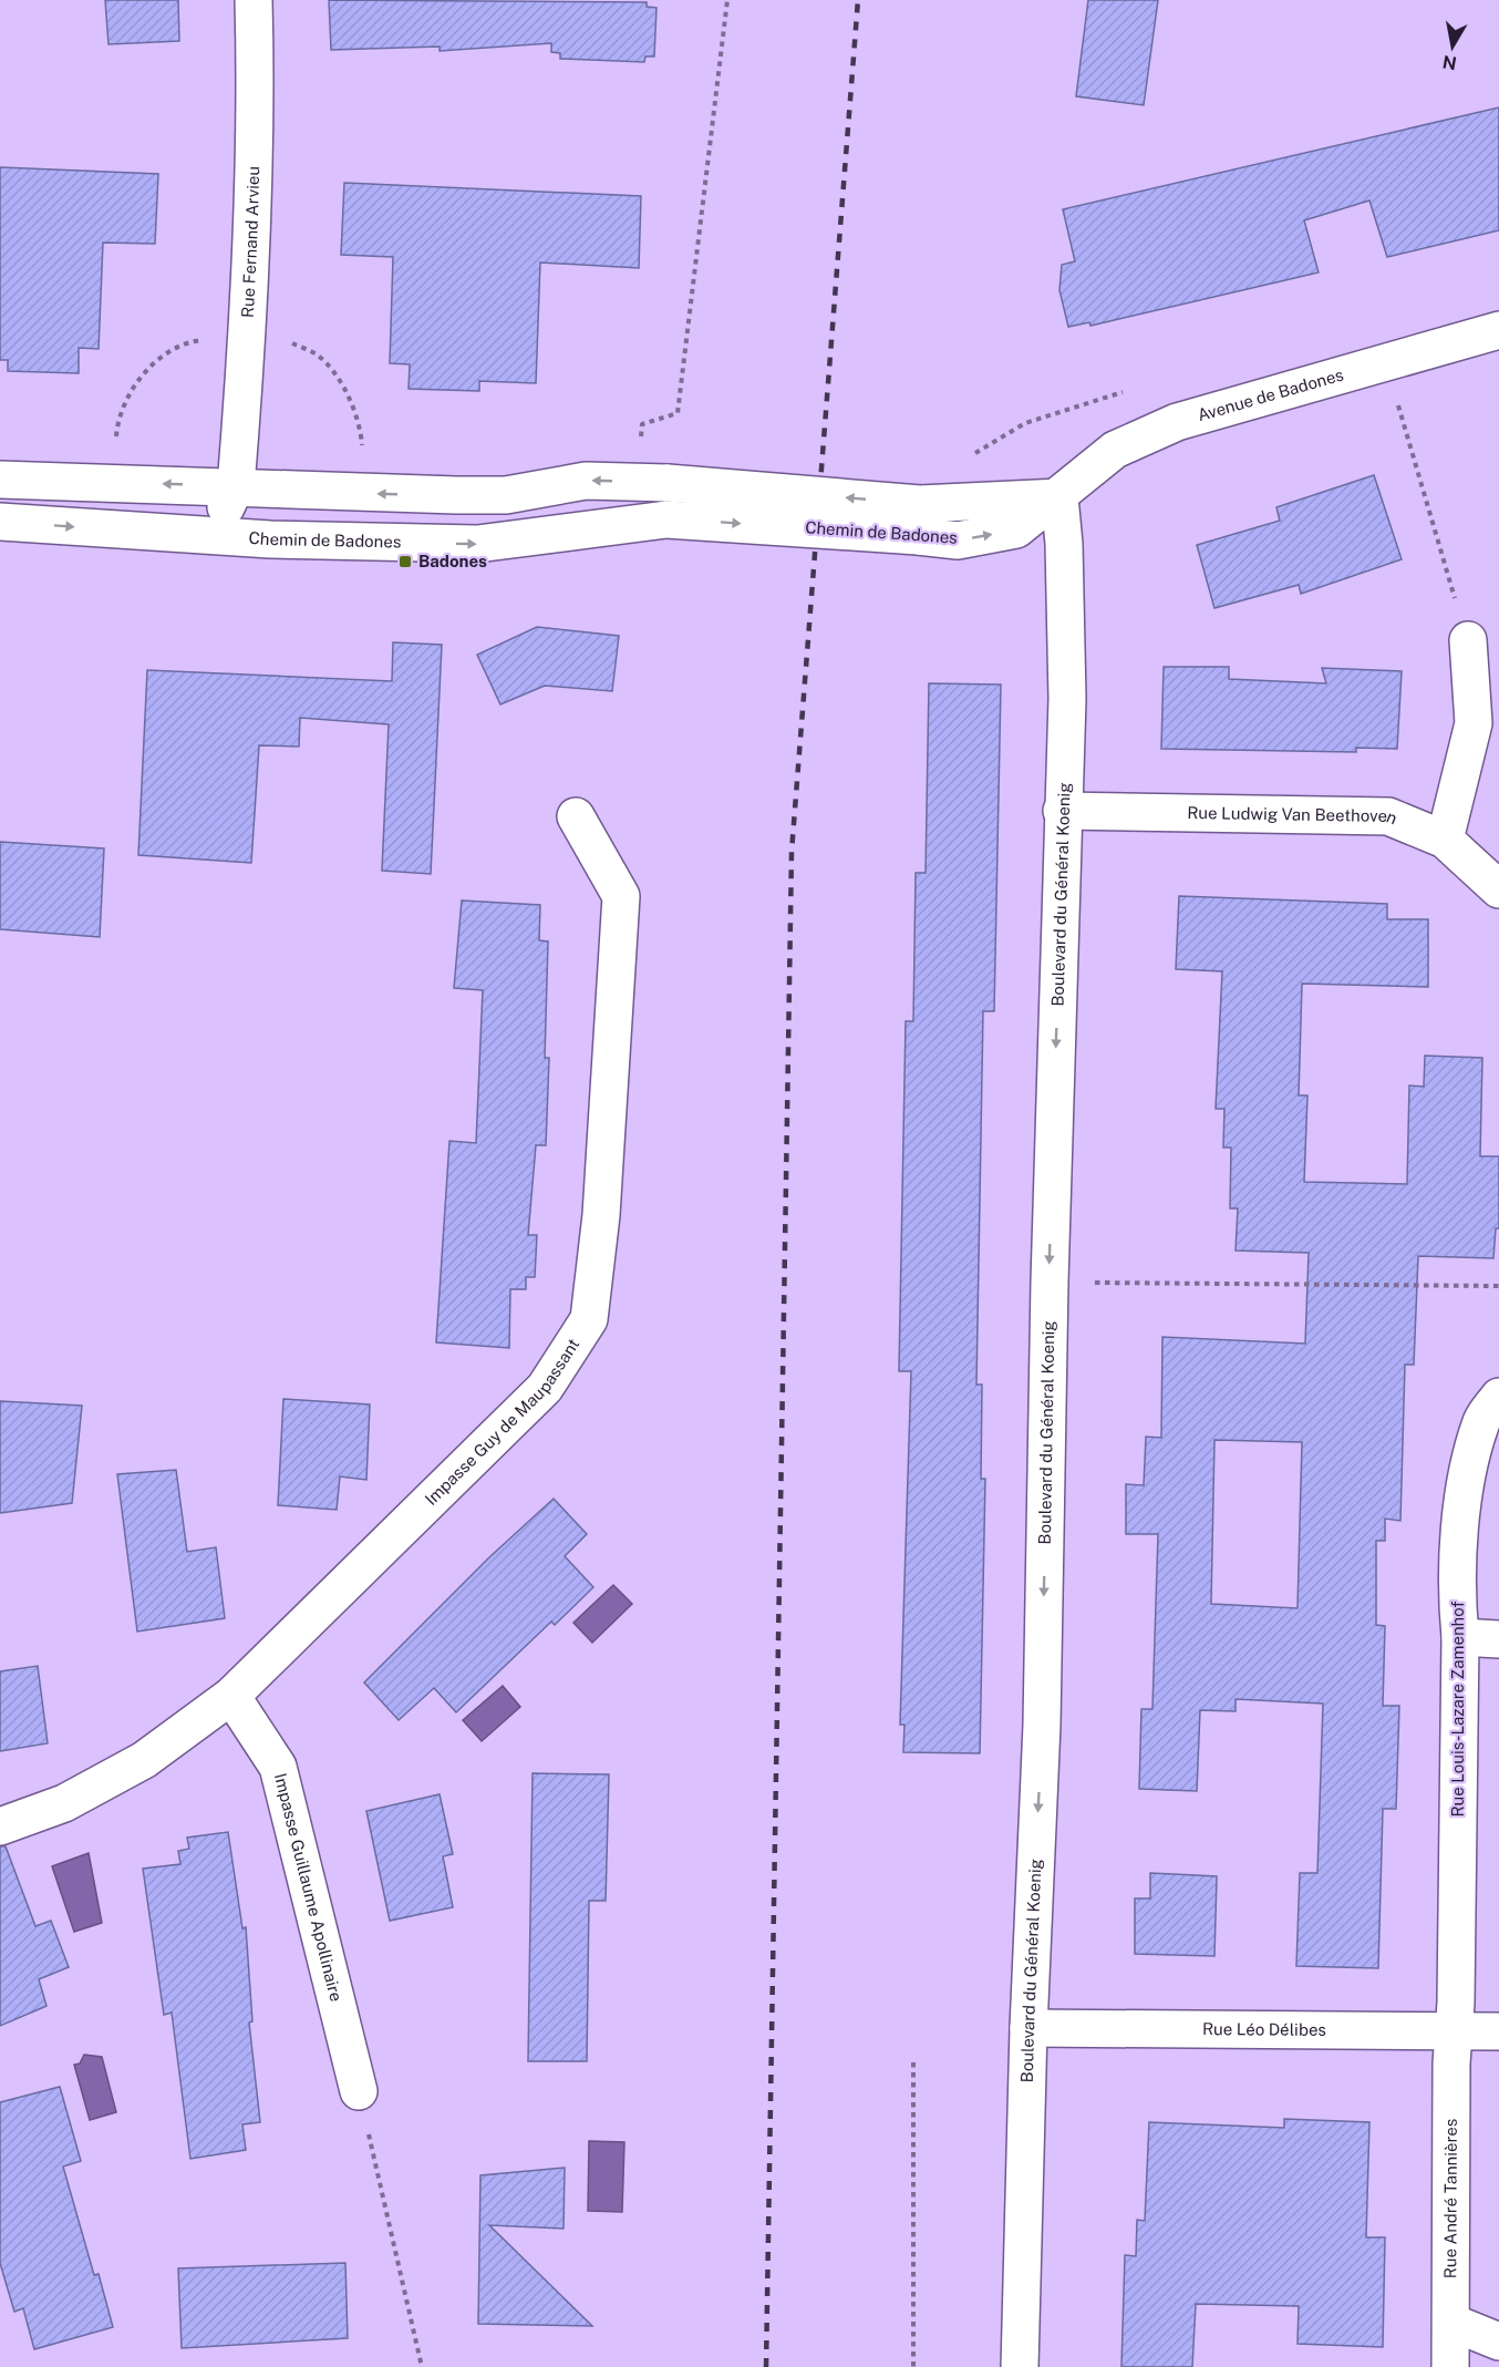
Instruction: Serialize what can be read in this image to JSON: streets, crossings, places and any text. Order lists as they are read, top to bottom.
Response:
{
  "streets": {
    "street": [
      "Rue Fernand Arvieu",
      "Avenue de Badones",
      "Chemin de Badones",
      "Rue Ludwig Van Beethoven",
      "Boulevard du Général Koenig",
      "Impasse Guy de Maupassant",
      "Rue Louis-Lazare Zamenhof",
      "Impasse Guillaume Apollinaire",
      "Rue Léo Délibes",
      "Rue André Tannières"
    ]
  },
  "crossings": [
    ["Rue Fernand Arvieu", "Chemin de Badones"],
    ["Avenue de Badones", "Chemin de Badones"],
    ["Avenue de Badones", "Boulevard du Général Koenig"],
    ["Chemin de Badones", "Boulevard du Général Koenig"],
    ["Rue Ludwig Van Beethoven", "Boulevard du Général Koenig"],
    ["Boulevard du Général Koenig", "Rue Léo Délibes"],
    ["Impasse Guy de Maupassant", "Impasse Guillaume Apollinaire"],
    ["Rue Louis-Lazare Zamenhof", "Rue Léo Délibes"],
    ["Rue Louis-Lazare Zamenhof", "Rue André Tannières"],
    ["Rue Léo Délibes", "Rue André Tannières"]
  ],
  "one_way": ["Boulevard du Général Koenig"],
  "places": {
    "transit": ["Badones"]
  },
  "north": "bottom"
}
